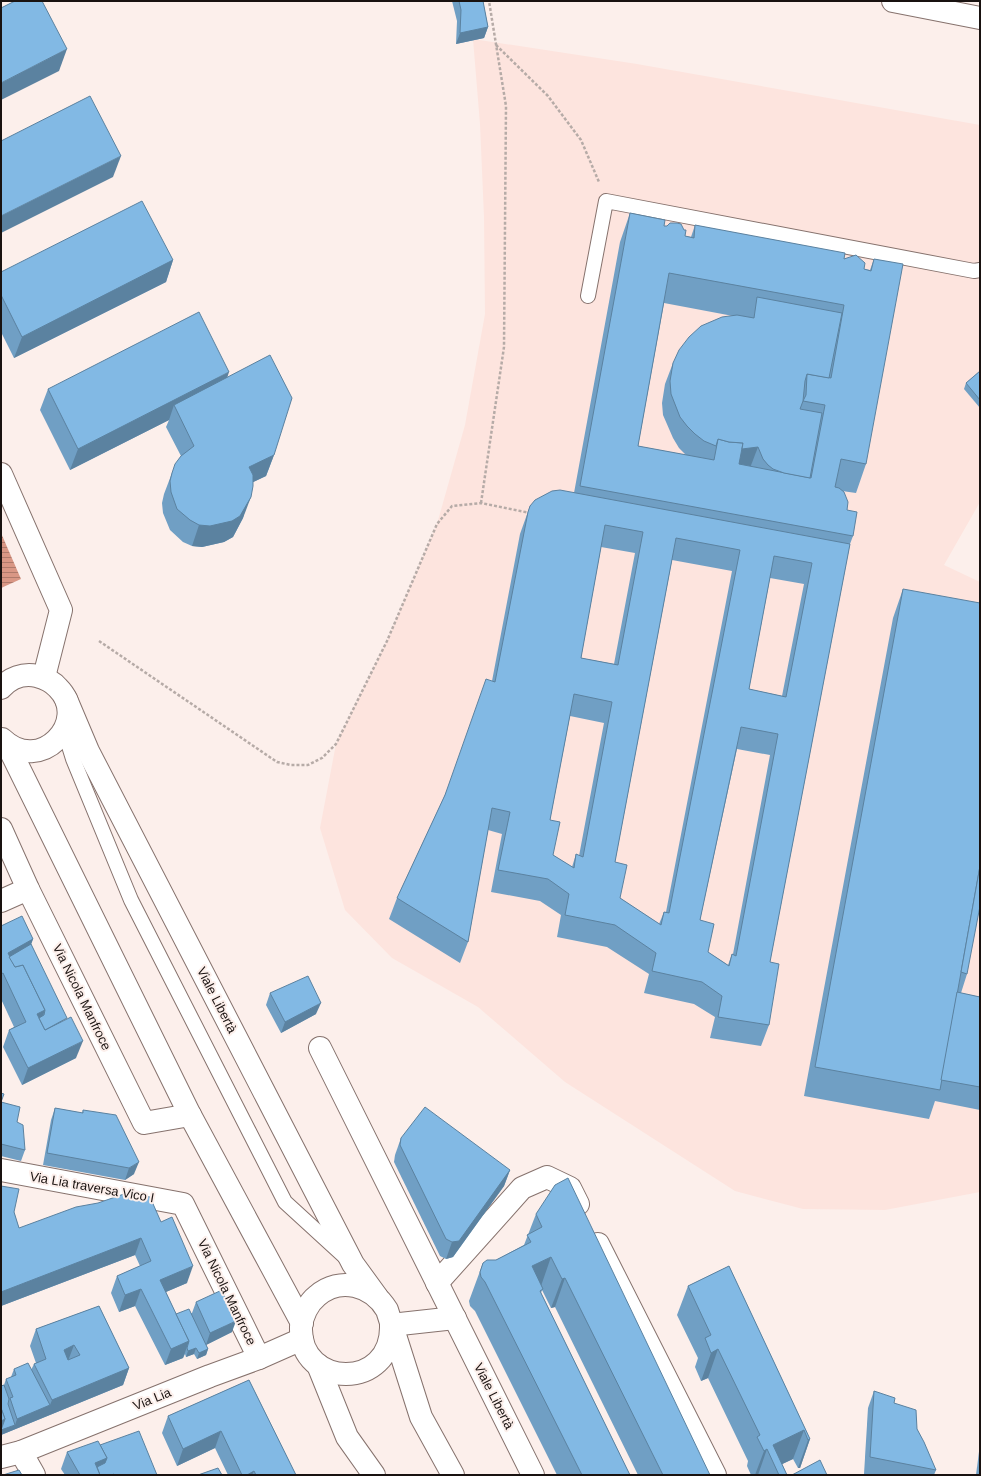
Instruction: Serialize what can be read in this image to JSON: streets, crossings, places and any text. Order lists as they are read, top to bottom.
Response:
{
  "streets": {
    "main road": [
      "Via Nicola Manfroce",
      "Viale Libertà",
      "Via Lia traversa Vico I",
      "Via Lia"
    ]
  },
  "crossings": [
    ["Via Nicola Manfroce", "Viale Libertà"],
    ["Via Nicola Manfroce", "Via Lia traversa Vico I"],
    ["Via Nicola Manfroce", "Via Lia"],
    ["Viale Libertà", "Via Lia"]
  ]
}
